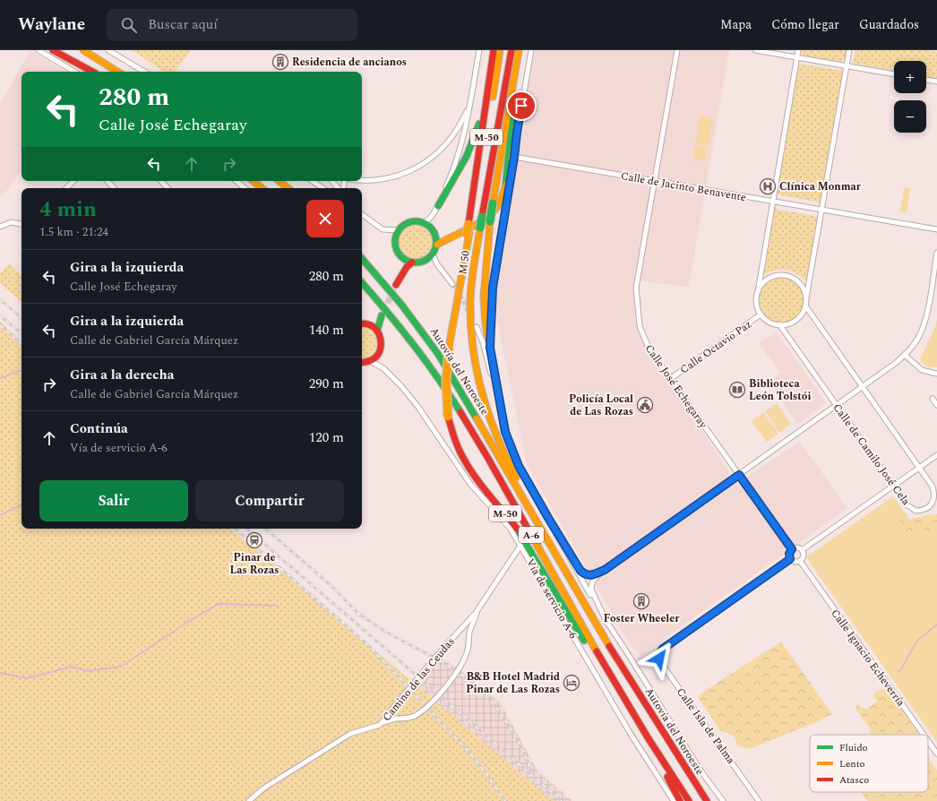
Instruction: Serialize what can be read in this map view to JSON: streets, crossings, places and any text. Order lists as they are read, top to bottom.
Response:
{
  "streets": {
    "main road": [
      "M-50",
      "M 50",
      "Autovía del Noroeste",
      "A-6"
    ],
    "street": [
      "Calle de Jacinto Benavente",
      "Calle Octavio Paz",
      "Calle José Echegaray",
      "Calle de Camilo José Cela",
      "Vía de servicio A-6",
      "Calle Ignacio Echeverría",
      "Camino de las Ceudas",
      "Calle Isla de Palma"
    ]
  },
  "crossings": [
    ["Calle de Jacinto Benavente", "Calle José Echegaray"],
    ["M 50", "Autovía del Noroeste"],
    ["Calle Octavio Paz", "Calle José Echegaray"],
    ["Calle Octavio Paz", "Calle de Camilo José Cela"],
    ["Calle José Echegaray", "Calle Ignacio Echeverría"],
    ["Calle José Echegaray", "Calle Isla de Palma"],
    ["Vía de servicio A-6", "Camino de las Ceudas"],
    ["Calle Ignacio Echeverría", "Calle Isla de Palma"]
  ],
  "places": {
    "building": ["Residencia de ancianos", "Foster Wheeler"],
    "hospital": ["Clínica Monmar"],
    "library": ["Biblioteca León Tolstói"],
    "public building": ["Policía Local de Las Rozas"],
    "station": ["Pinar de Las Rozas"],
    "hotel": ["B&B Hotel Madrid Pinar de Las Rozas"]
  },
  "legend": ["Fluido", "Lento", "Atasco"],
  "page": {
    "header": "Waylane",
    "search": "Buscar aquí",
    "nav": ["Mapa", "Cómo llegar", "Guardados"],
    "map_buttons": ["+", "−"],
    "turn": ["280 m", "Calle José Echegaray"],
    "heading": ["4 min", "1.5 km · 21:24"],
    "list": [
      {
        "name": "Gira a la izquierda",
        "note": "Calle José Echegaray",
        "value": "280 m"
      },
      {
        "name": "Gira a la izquierda",
        "note": "Calle de Gabriel García Márquez",
        "value": "140 m"
      },
      {
        "name": "Gira a la derecha",
        "note": "Calle de Gabriel García Márquez",
        "value": "290 m"
      },
      {
        "name": "Continúa",
        "note": "Vía de servicio A-6",
        "value": "120 m"
      }
    ],
    "buttons": ["Salir", "Compartir"]
  }
}
